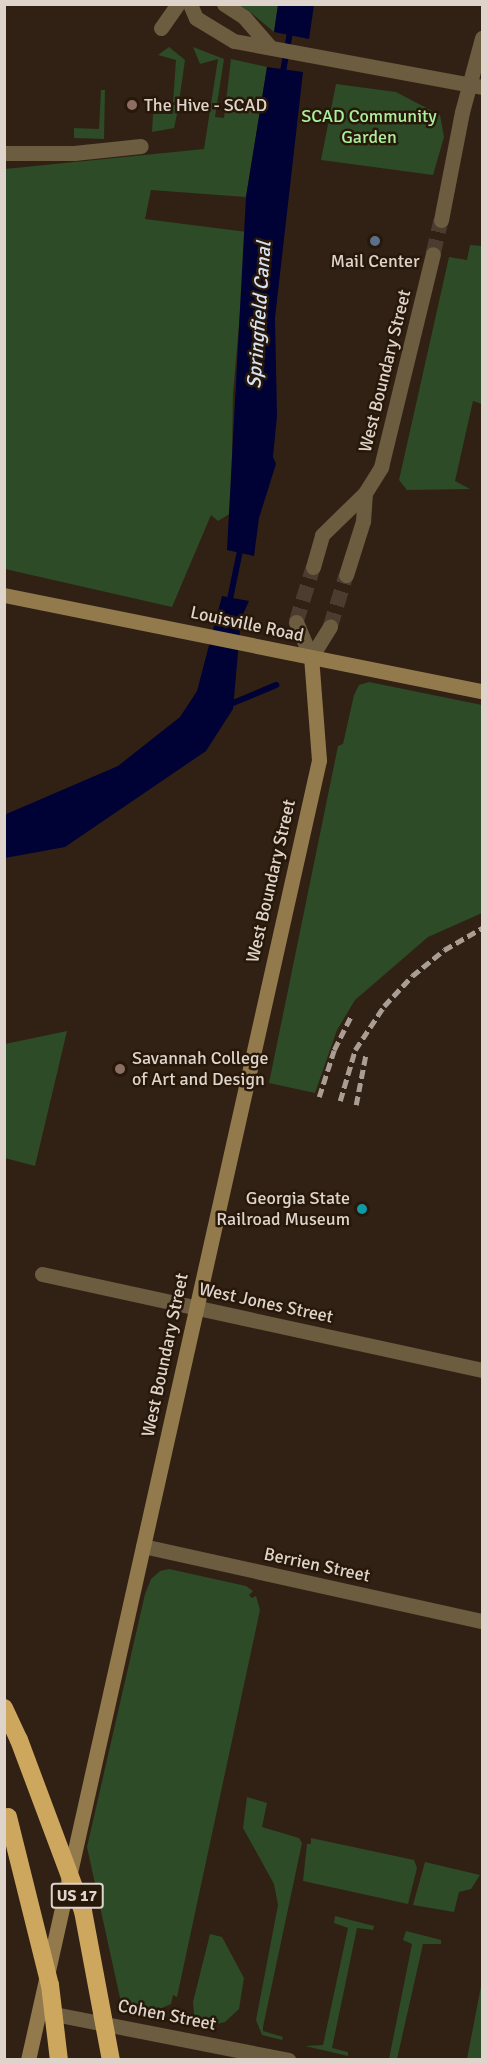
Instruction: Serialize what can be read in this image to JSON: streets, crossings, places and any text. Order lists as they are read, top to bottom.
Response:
{
  "streets": {
    "highway": ["US 17"],
    "main road": ["West Boundary Street", "Louisville Road"],
    "street": ["West Jones Street", "Berrien Street", "Cohen Street"]
  },
  "crossings": [
    ["West Boundary Street", "Louisville Road"],
    ["West Boundary Street", "West Jones Street"],
    ["West Boundary Street", "Berrien Street"],
    ["West Boundary Street", "Cohen Street"]
  ],
  "water": ["Springfield Canal"],
  "parks": ["SCAD Community Garden"],
  "places": [
    "The Hive - SCAD",
    "Mail Center",
    "Savannah College of Art and Design",
    "Georgia State Railroad Museum"
  ]
}
